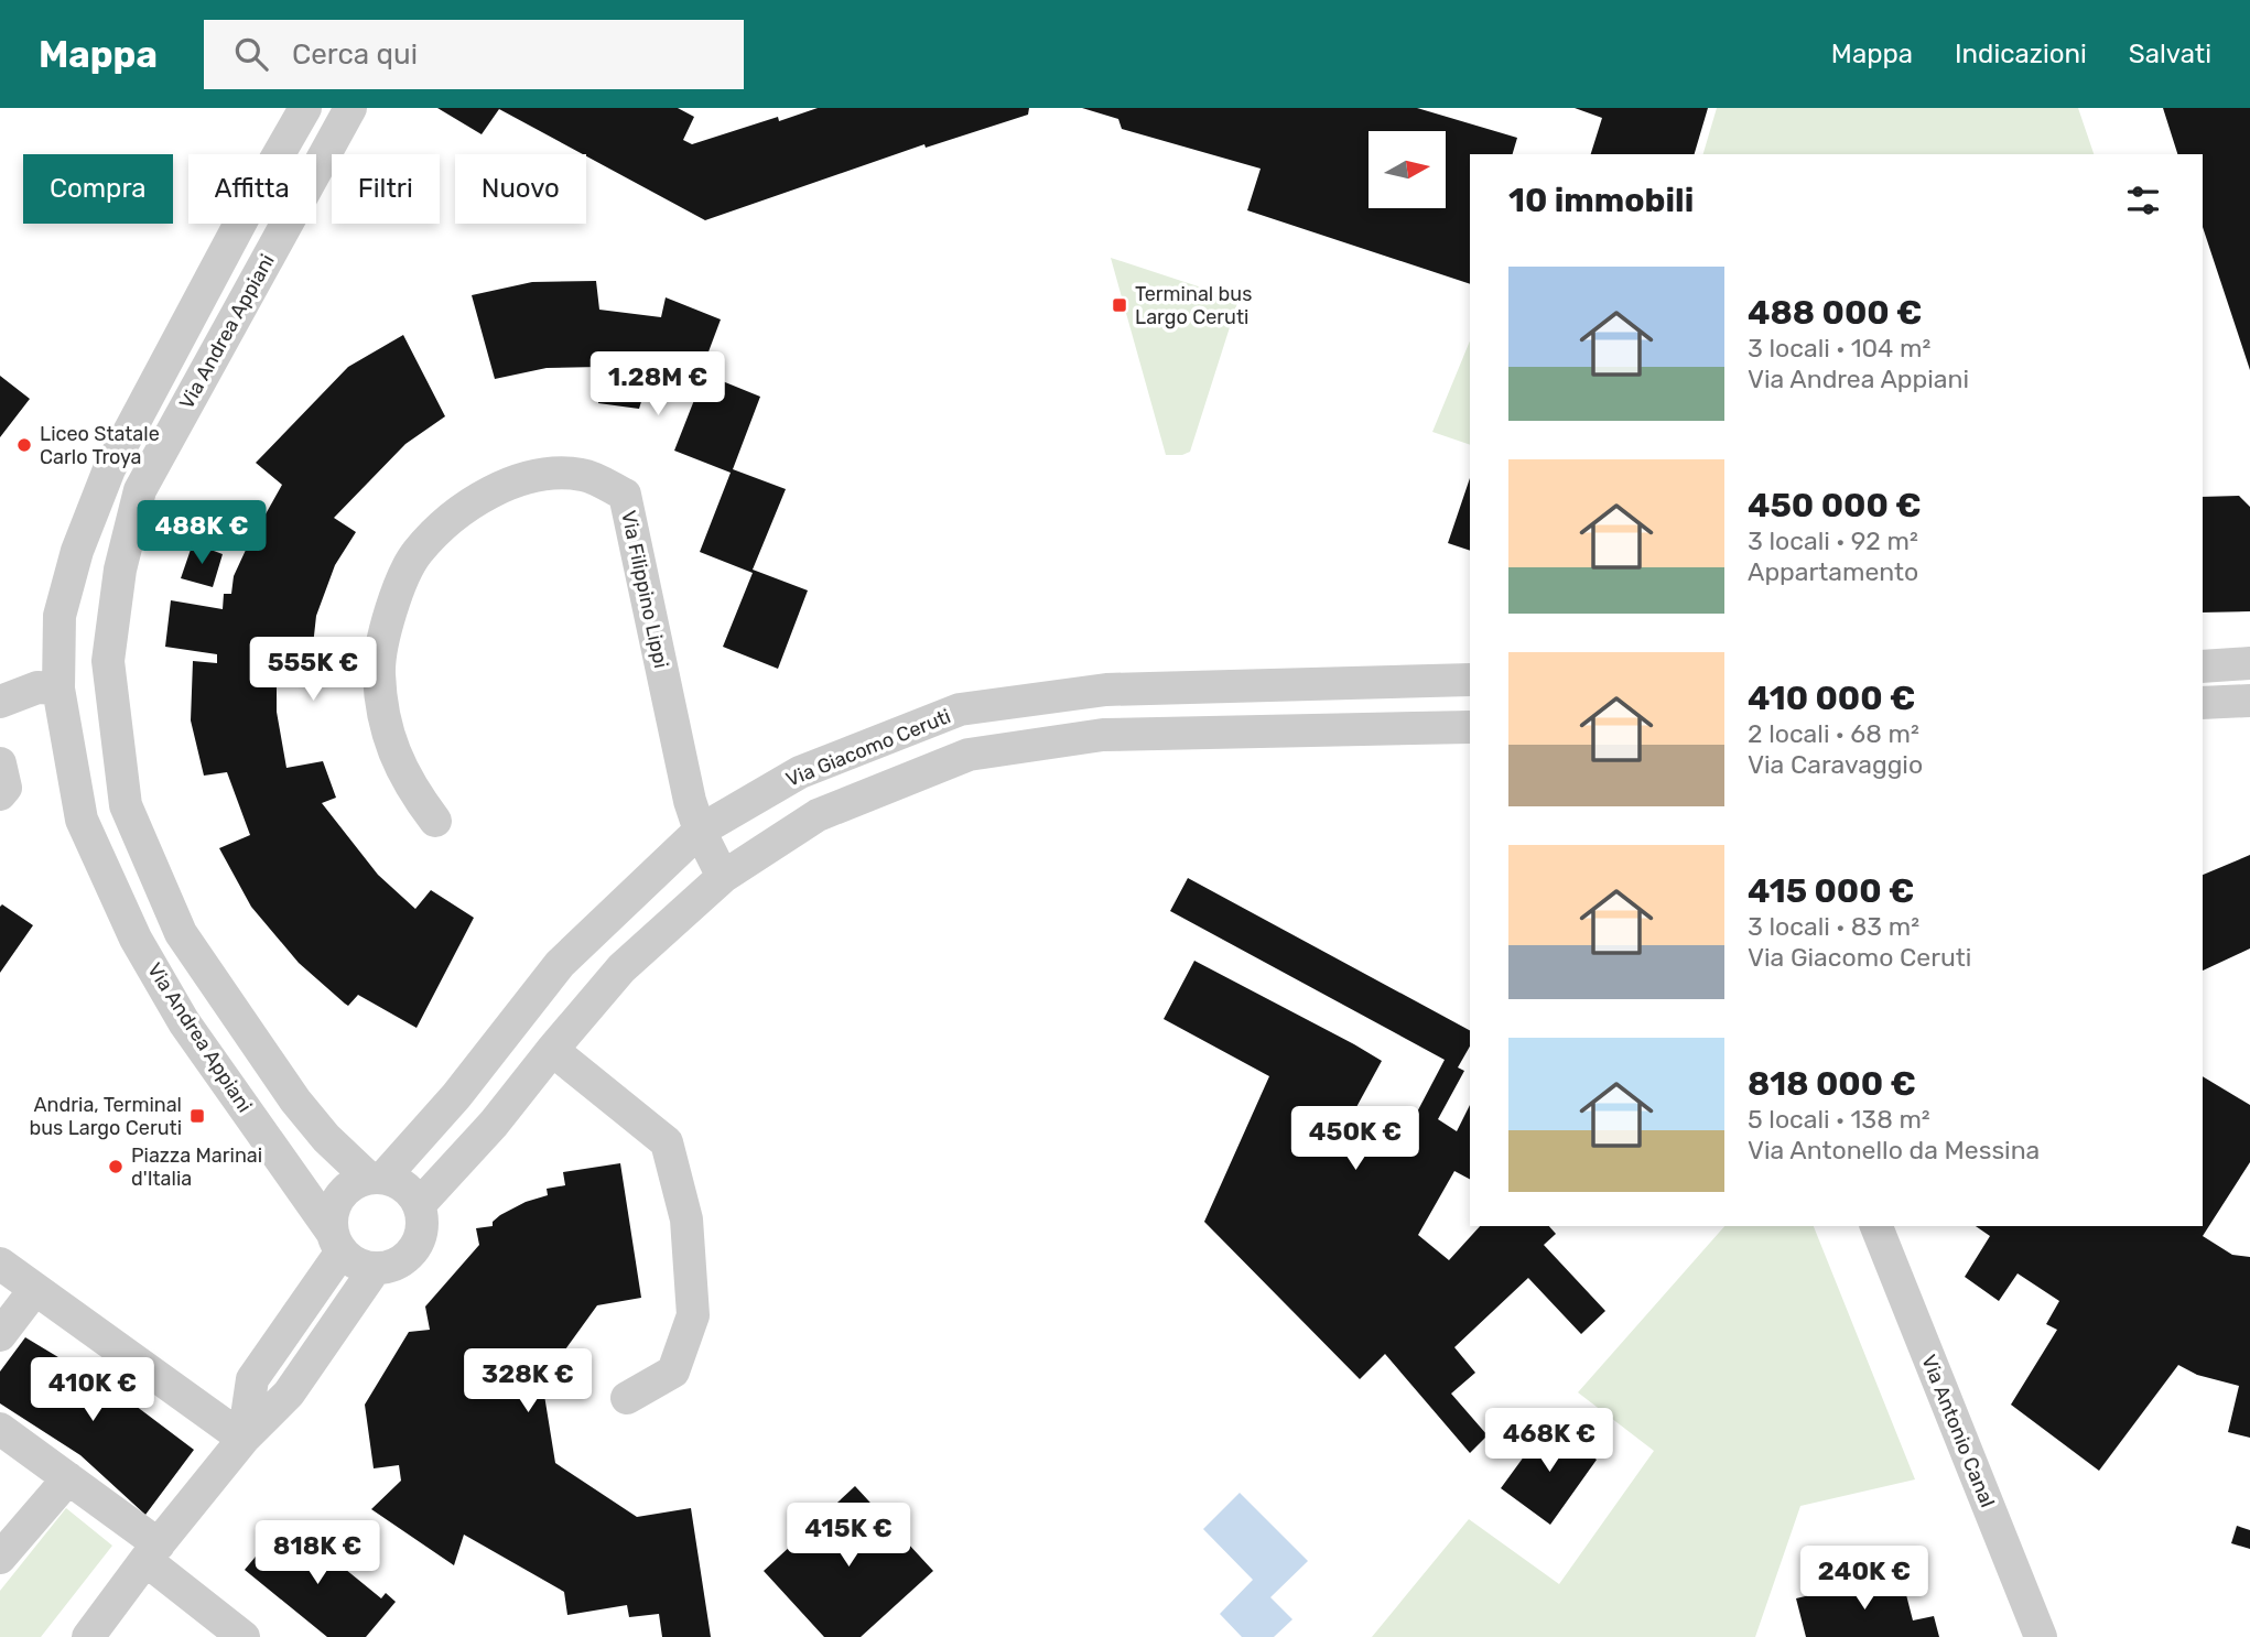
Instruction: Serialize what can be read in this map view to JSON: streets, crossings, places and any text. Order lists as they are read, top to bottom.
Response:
{
  "streets": {
    "street": [
      "Via Andrea Appiani",
      "Via Filippino Lippi",
      "Via Giacomo Ceruti",
      "Via Antonio Canal"
    ]
  },
  "crossings": [
    ["Via Andrea Appiani", "Via Giacomo Ceruti"],
    ["Via Filippino Lippi", "Via Giacomo Ceruti"]
  ],
  "places": {
    "transit": ["Terminal bus Largo Ceruti", "Andria, Terminal bus Largo Ceruti"],
    "other": ["Liceo Statale Carlo Troya", "Piazza Marinai d'Italia"]
  },
  "north": "right",
  "page": {
    "header": "Mappa",
    "search": "Cerca qui",
    "nav": ["Mappa", "Indicazioni", "Salvati"],
    "chip": [
      "Compra",
      "Affitta",
      "Filtri",
      "Nuovo"
    ],
    "heading": "10 immobili",
    "list": [
      {
        "name": "488 000 €",
        "note": "3 locali · 104 m² · Via Andrea Appiani"
      },
      {
        "name": "450 000 €",
        "note": "3 locali · 92 m² · Appartamento"
      },
      {
        "name": "410 000 €",
        "note": "2 locali · 68 m² · Via Caravaggio"
      },
      {
        "name": "415 000 €",
        "note": "3 locali · 83 m² · Via Giacomo Ceruti"
      },
      {
        "name": "818 000 €",
        "note": "5 locali · 138 m² · Via Antonello da Messina"
      }
    ],
    "price": [
      "1.28M €",
      "488K €",
      "555K €",
      "450K €",
      "328K €",
      "410K €",
      "468K €",
      "415K €",
      "818K €",
      "240K €"
    ]
  }
}
